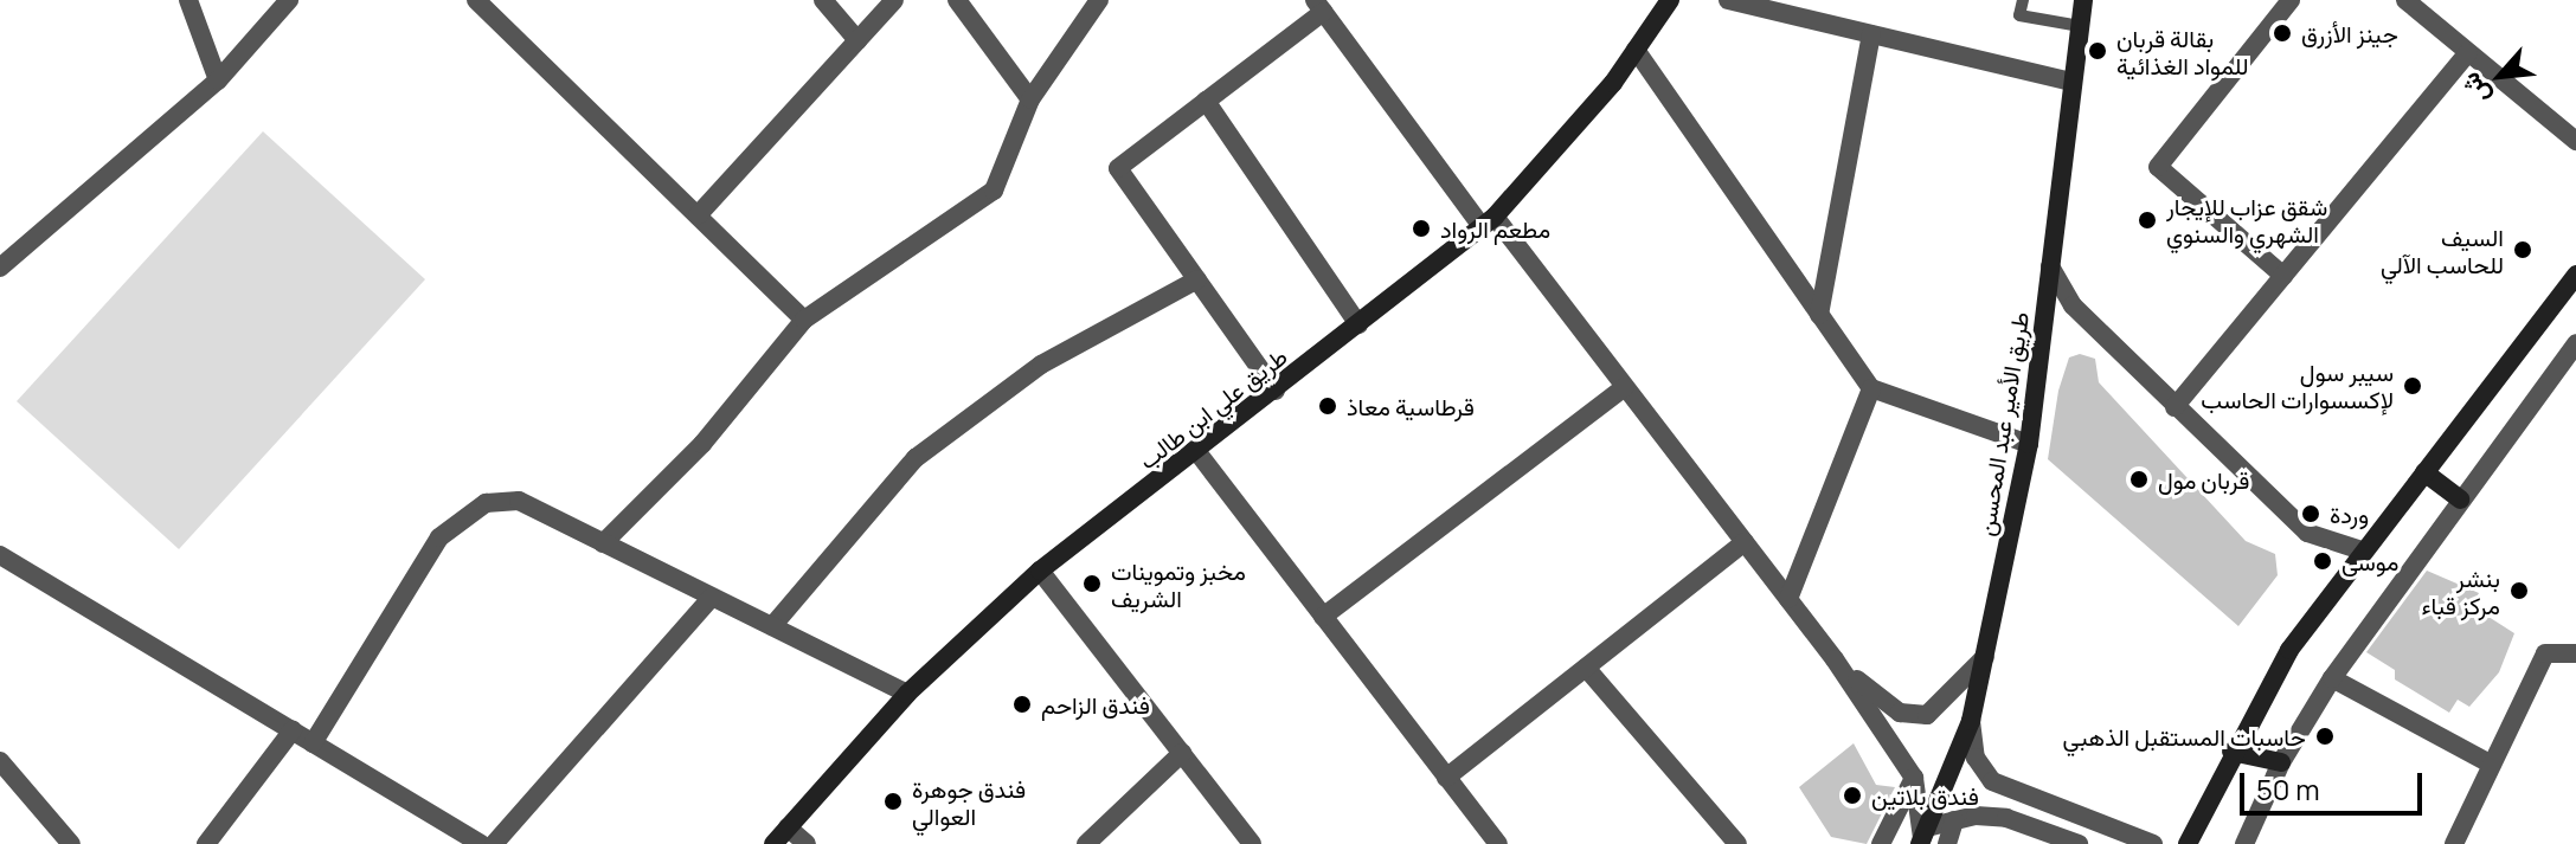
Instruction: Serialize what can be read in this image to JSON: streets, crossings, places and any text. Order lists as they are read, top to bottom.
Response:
{
  "streets": {
    "main road": ["طريق علي ابن طالب", "طريق الأمير عبد المحسن"]
  },
  "places": [
    "جينز الأزرق",
    "بقالة قربان للمواد الغذائية",
    "شقق عزاب للإيجار الشهري والسنوي",
    "مطعم الرواد",
    "السيف للحاسب الآلي",
    "سيبر سول لإكسسوارات الحاسب",
    "قرطاسية معاذ",
    "قربان مول",
    "وردة",
    "موسى",
    "مخبز وتموينات الشريف",
    "بنشر مركز قباء",
    "فندق الزاحم",
    "حاسبات المستقبل الذهبي",
    "فندق بلاتين",
    "فندق جوهرة العوالي"
  ],
  "scale_bar": "50 m",
  "north": "bottom left"
}
